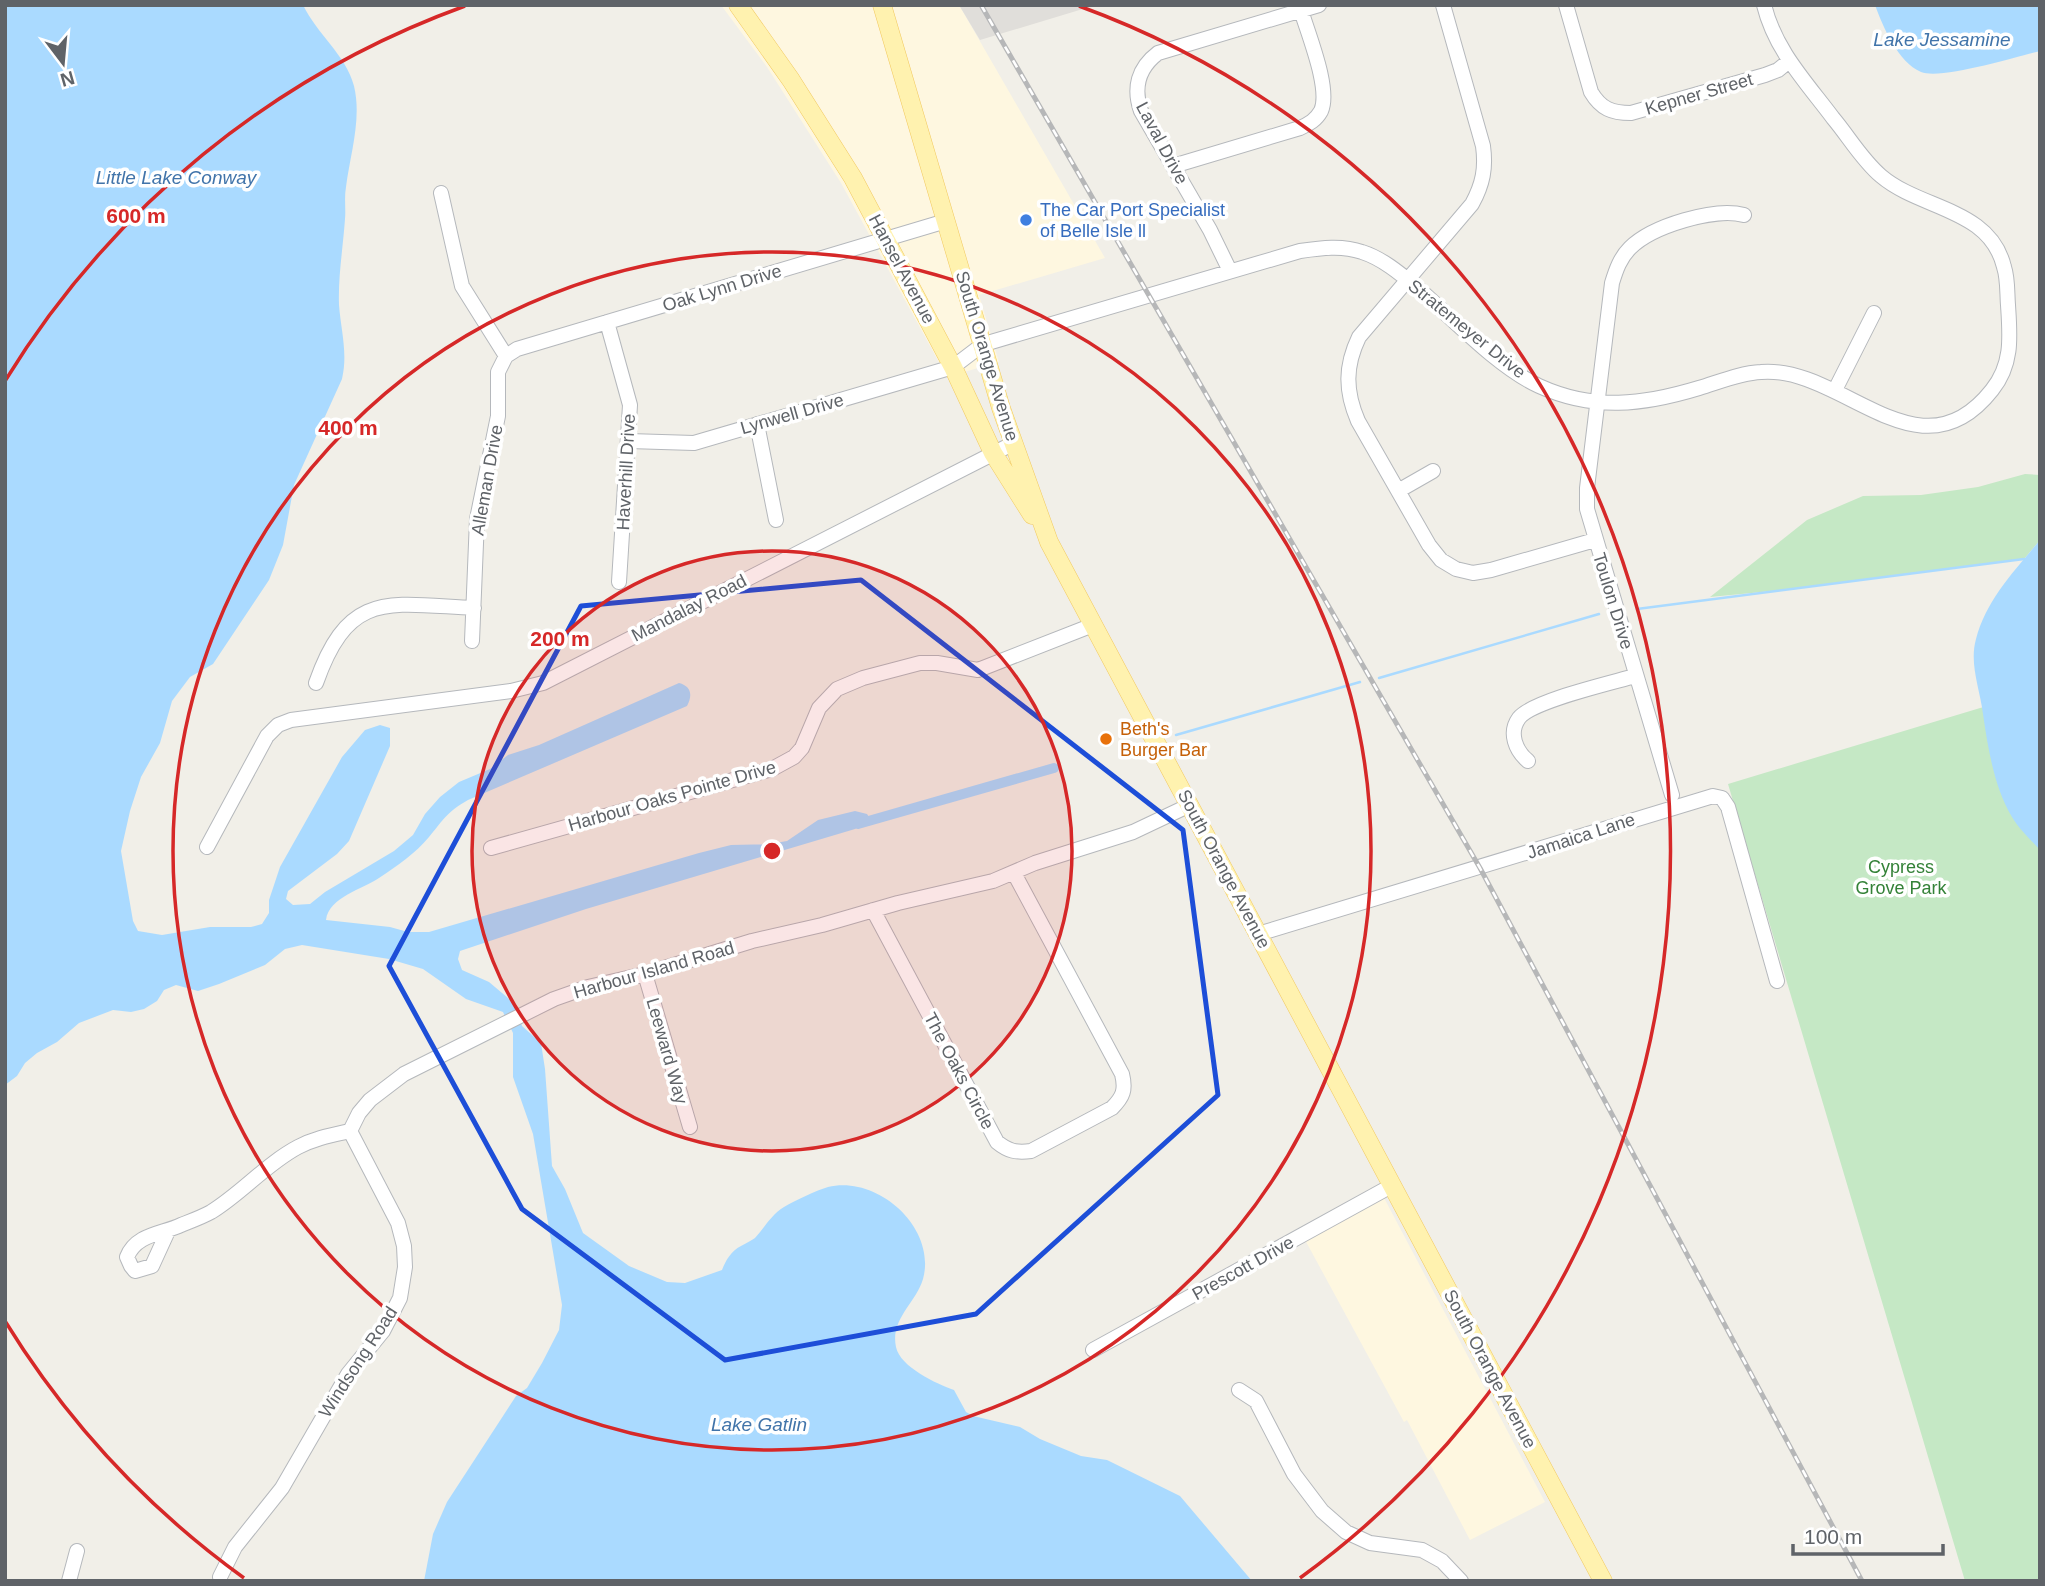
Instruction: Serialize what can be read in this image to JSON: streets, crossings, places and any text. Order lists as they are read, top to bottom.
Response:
{
  "streets": {
    "main road": ["Hansel Avenue", "South Orange Avenue"],
    "street": [
      "Kepner Street",
      "Laval Drive",
      "Oak Lynn Drive",
      "Stratemeyer Drive",
      "Lynwell Drive",
      "Haverhill Drive",
      "Alleman Drive",
      "Toulon Drive",
      "Mandalay Road",
      "Harbour Oaks Pointe Drive",
      "Jamaica Lane",
      "Harbour Island Road",
      "Leeward Way",
      "The Oaks Circle",
      "Prescott Drive",
      "Windsong Road"
    ]
  },
  "crossings": [
    ["Kepner Street", "Stratemeyer Drive"],
    ["Laval Drive", "Stratemeyer Drive"],
    ["Hansel Avenue", "Oak Lynn Drive"],
    ["Hansel Avenue", "South Orange Avenue"],
    ["Hansel Avenue", "Lynwell Drive"],
    ["Hansel Avenue", "Mandalay Road"],
    ["Oak Lynn Drive", "South Orange Avenue"],
    ["Oak Lynn Drive", "Haverhill Drive"],
    ["Oak Lynn Drive", "Alleman Drive"],
    ["Stratemeyer Drive", "South Orange Avenue"],
    ["Stratemeyer Drive", "Toulon Drive"],
    ["South Orange Avenue", "Mandalay Road"],
    ["South Orange Avenue", "Harbour Oaks Pointe Drive"],
    ["South Orange Avenue", "Jamaica Lane"],
    ["South Orange Avenue", "Harbour Island Road"],
    ["South Orange Avenue", "Prescott Drive"],
    ["Lynwell Drive", "Haverhill Drive"],
    ["Harbour Island Road", "Leeward Way"],
    ["Harbour Island Road", "The Oaks Circle"],
    ["Harbour Island Road", "Windsong Road"]
  ],
  "water": ["Lake Jessamine", "Little Lake Conway", "Lake Gatlin"],
  "parks": ["Cypress Grove Park"],
  "places": ["The Car Port Specialist of Belle Isle ll", "Beth's Burger Bar"],
  "scale_bar": "100 m",
  "north": "bottom",
  "rings": ["600 m", "400 m", "200 m"]
}
